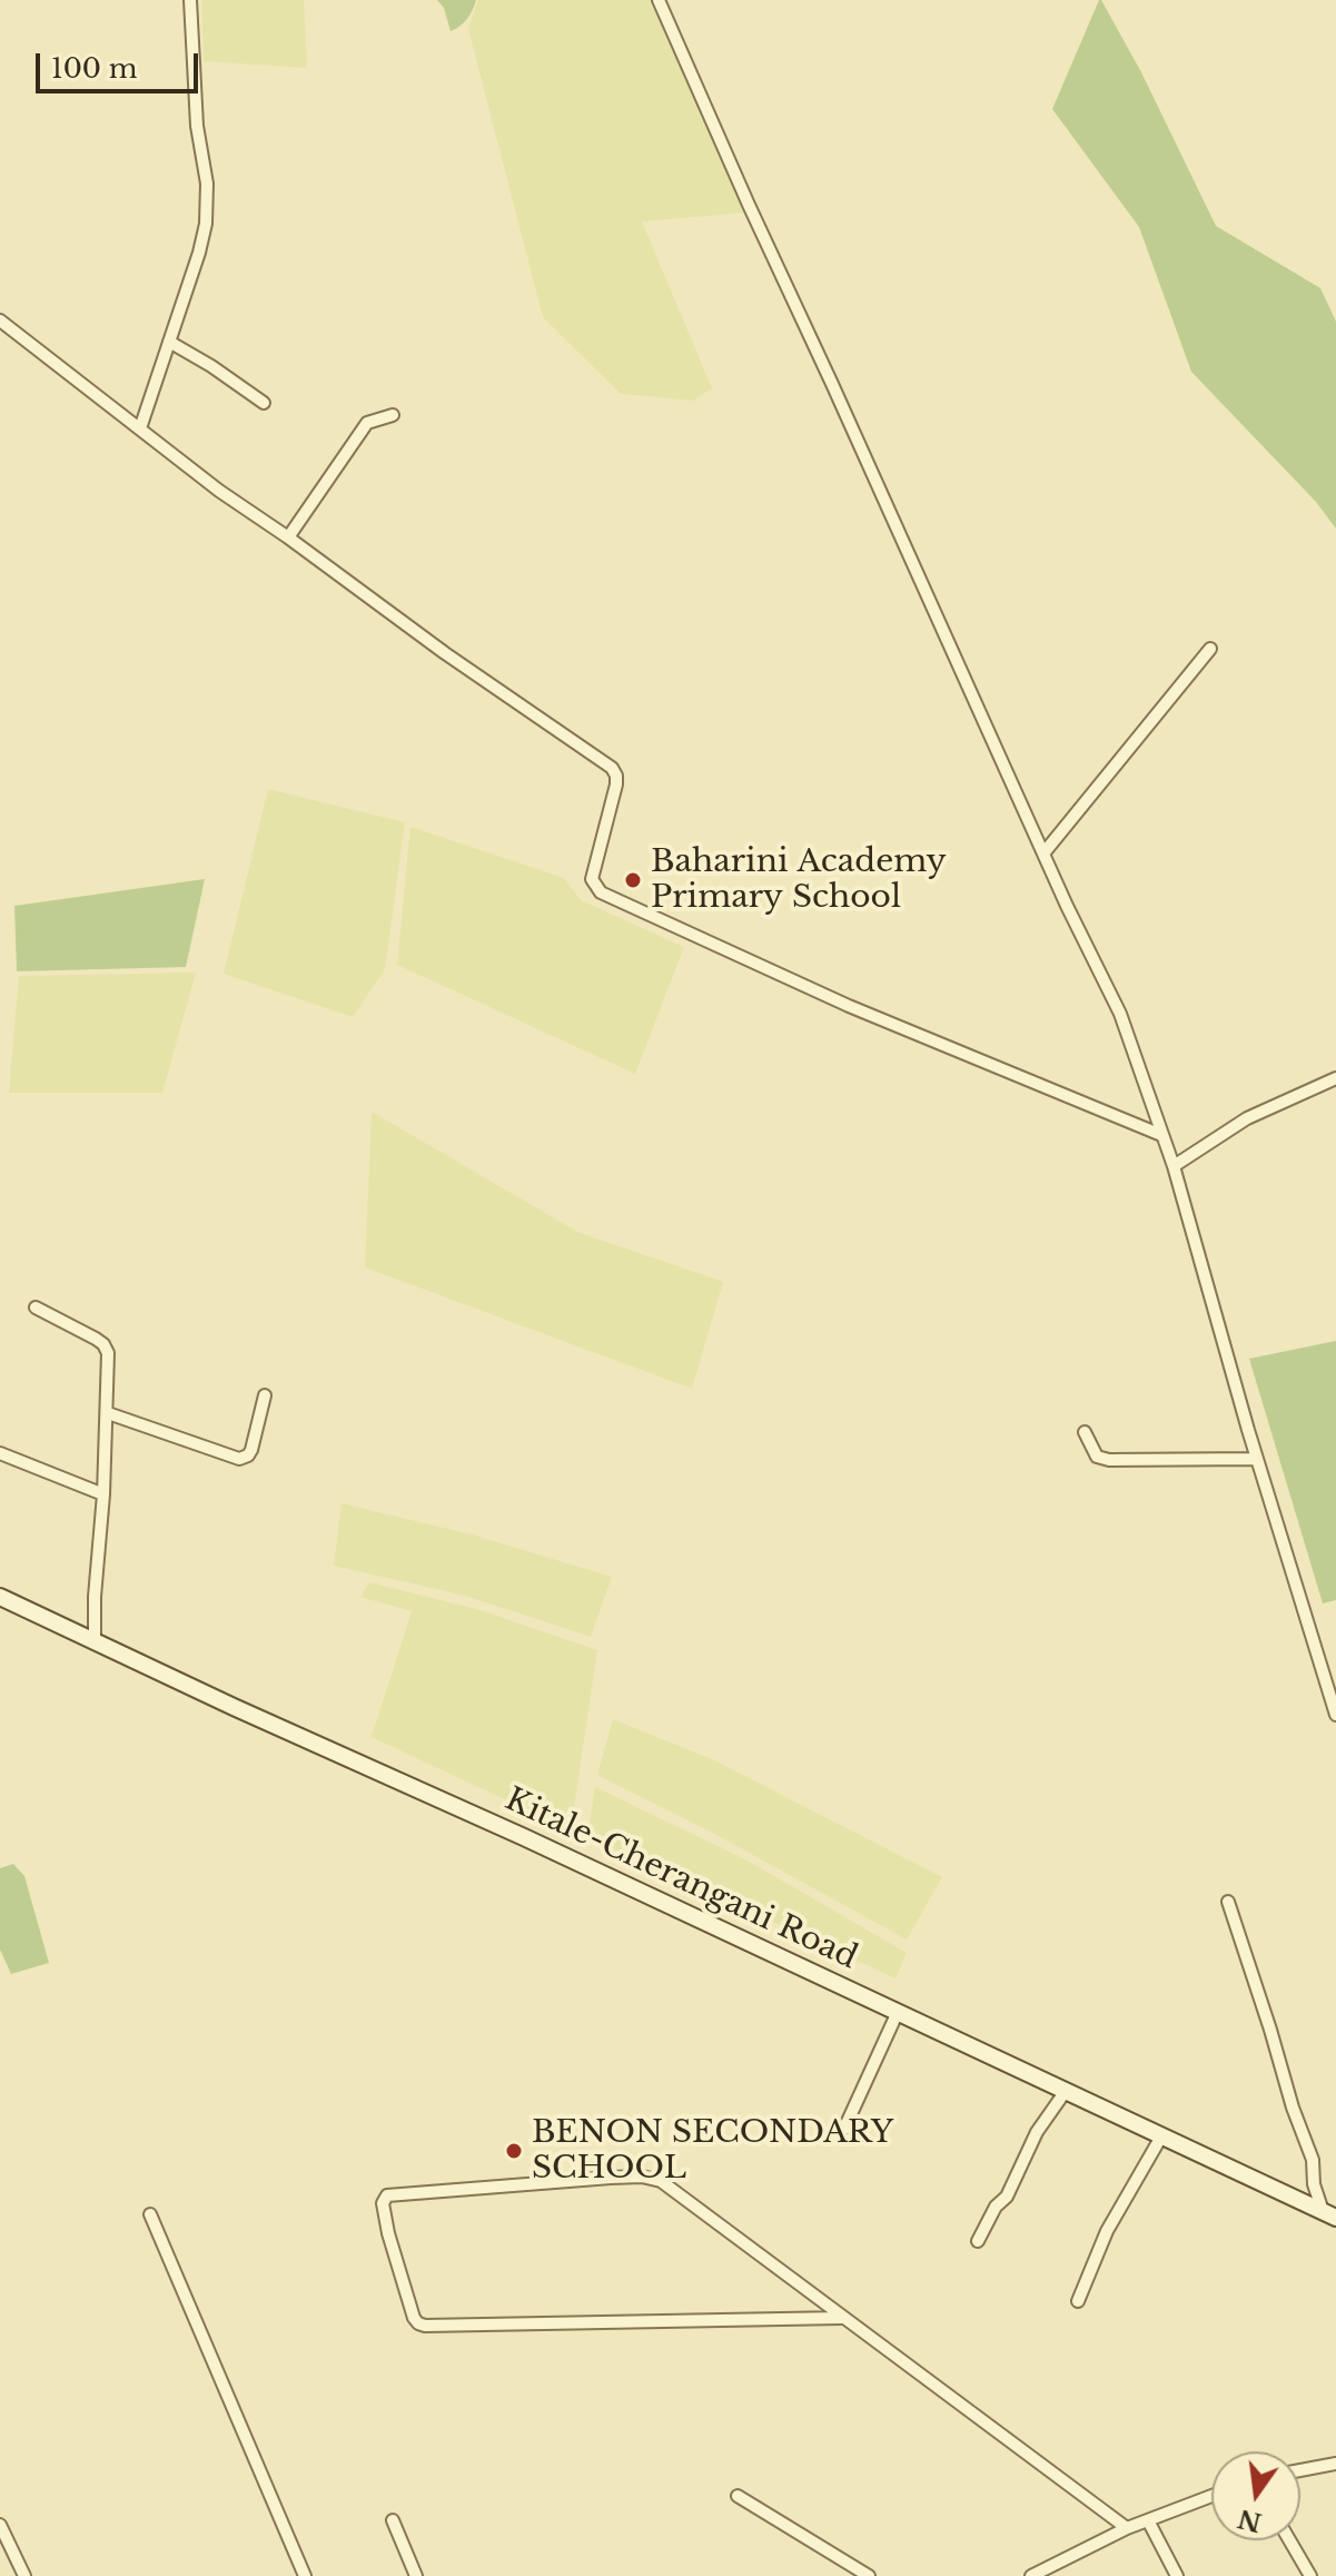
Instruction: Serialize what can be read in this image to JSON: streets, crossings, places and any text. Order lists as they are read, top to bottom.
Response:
{
  "streets": {
    "main road": ["Kitale-Cherangani Road"]
  },
  "places": ["Baharini Academy Primary School", "BENON SECONDARY SCHOOL"],
  "scale_bar": "100 m",
  "north": "bottom"
}
